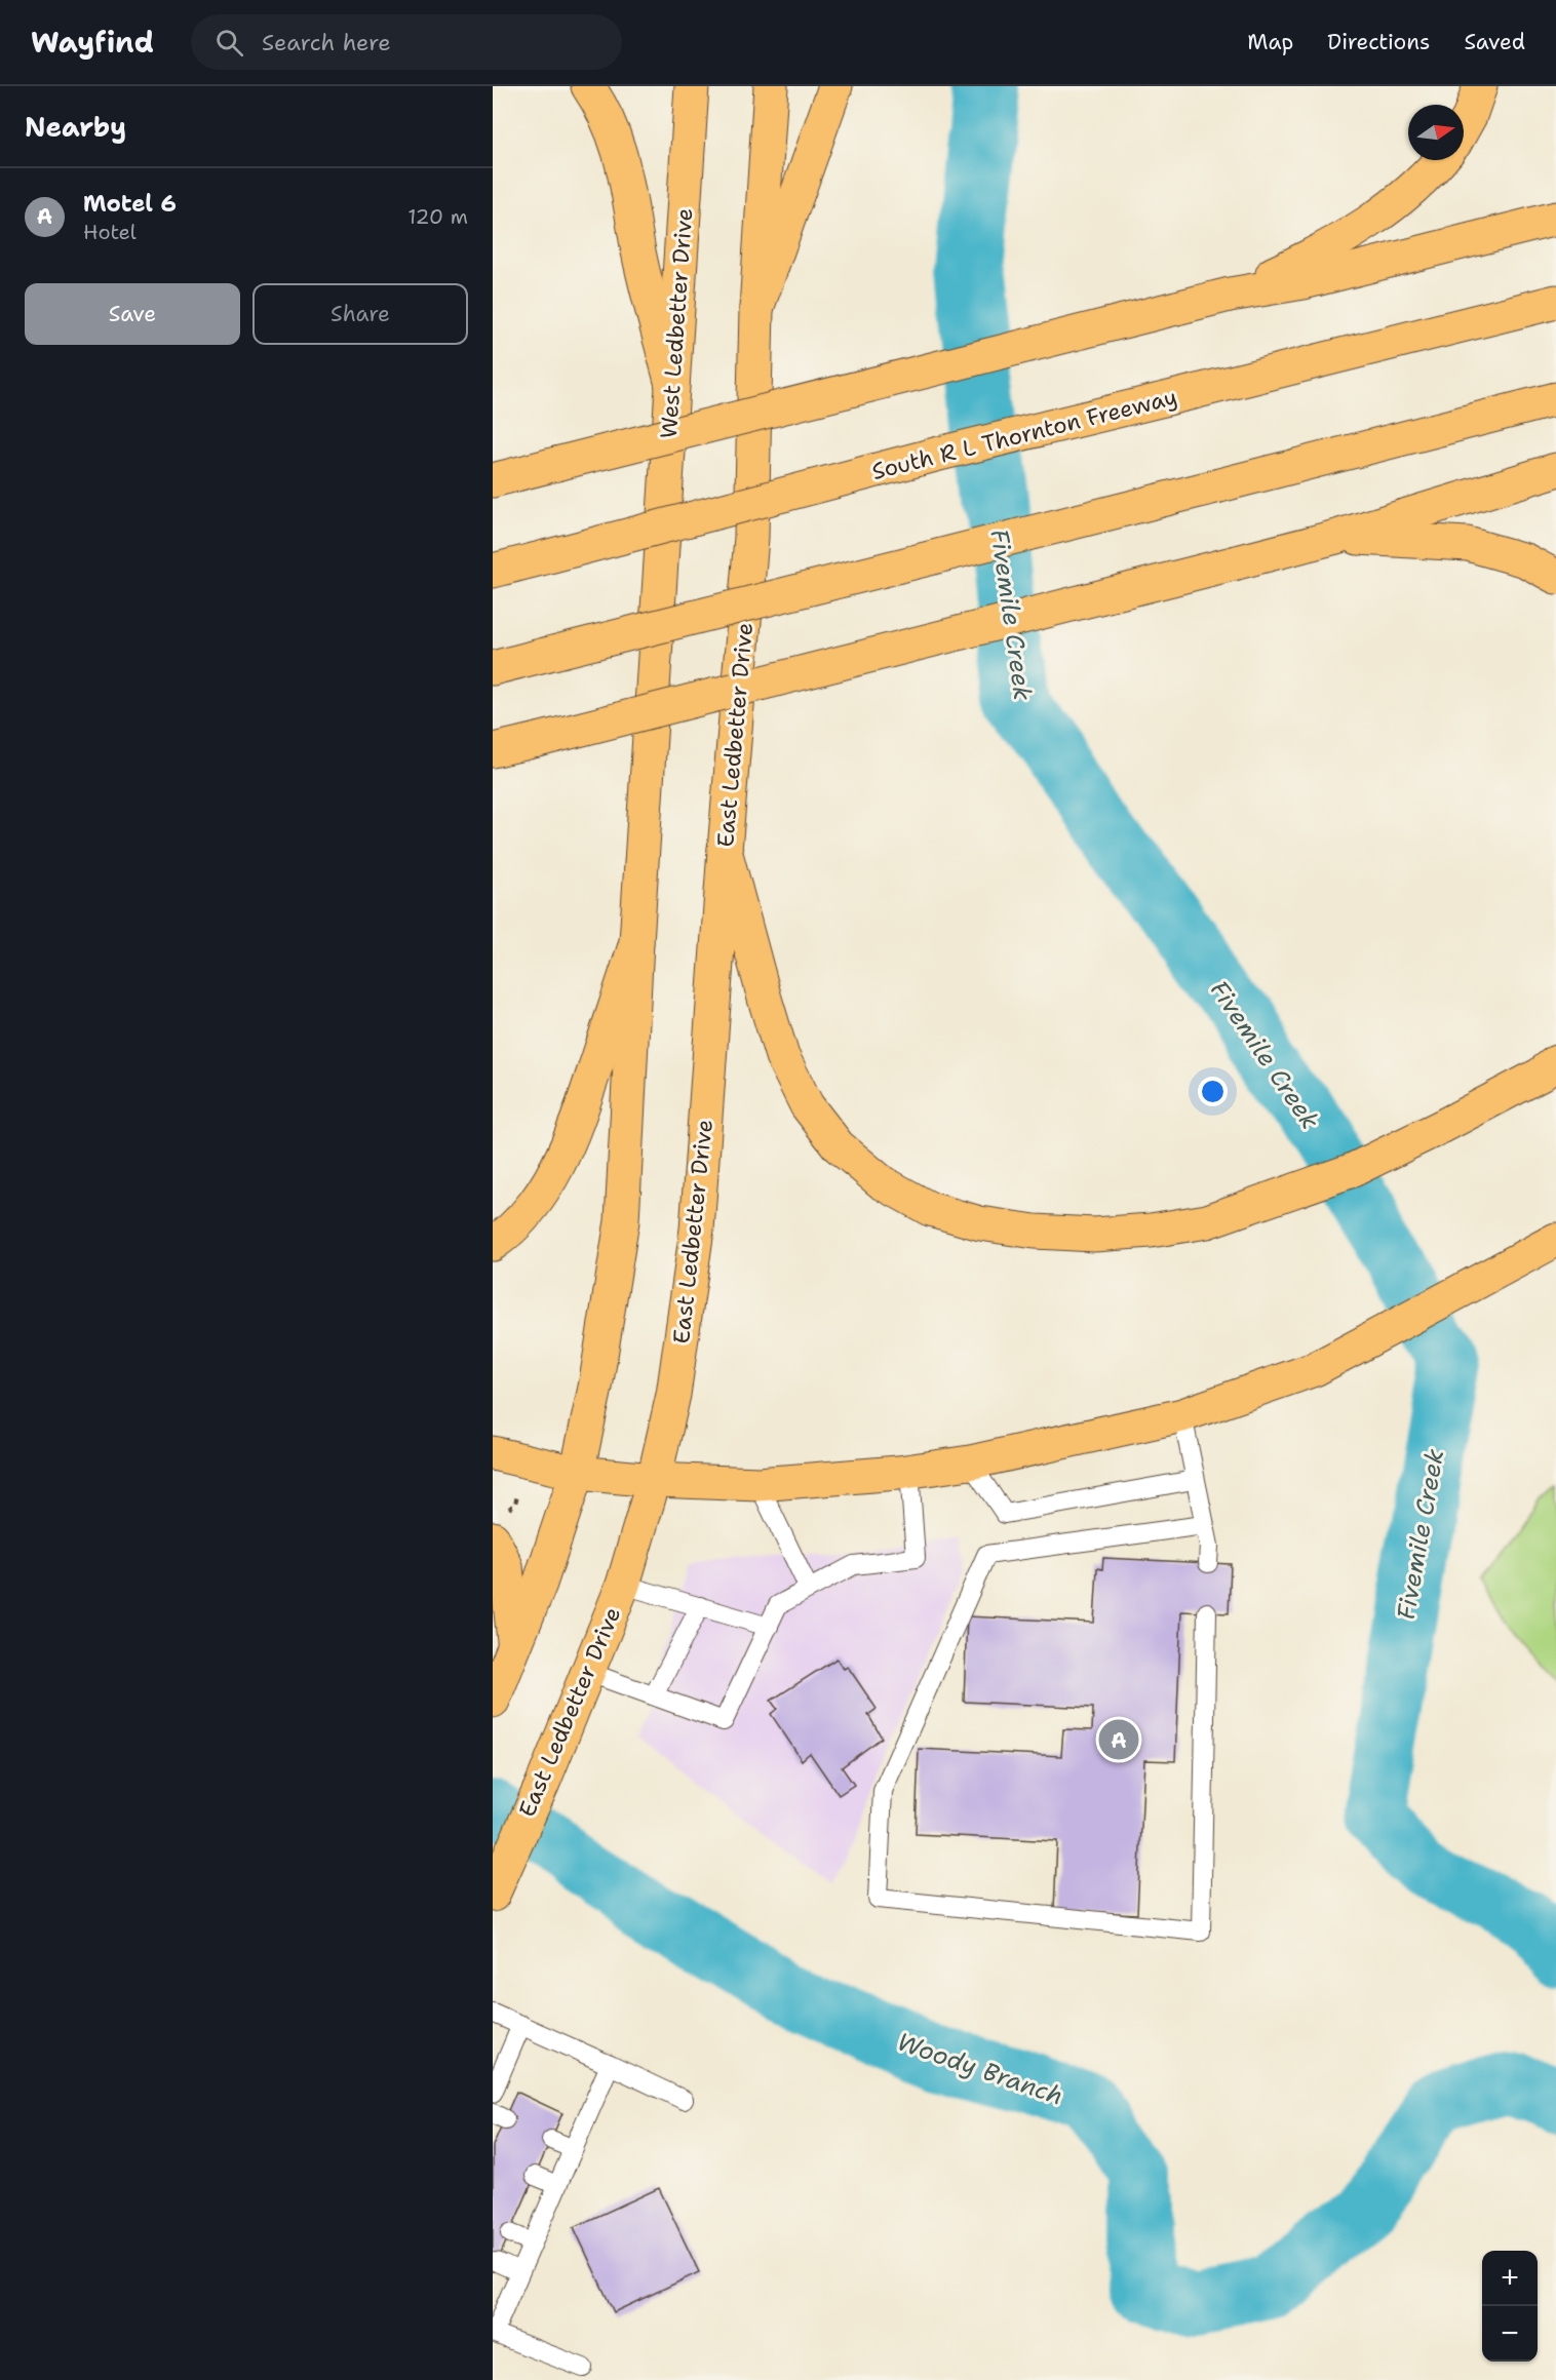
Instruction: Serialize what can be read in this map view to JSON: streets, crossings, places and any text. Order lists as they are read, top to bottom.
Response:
{
  "streets": {
    "main road": ["West Ledbetter Drive", "South R L Thornton Freeway", "East Ledbetter Drive"]
  },
  "water": ["Fivemile Creek", "Woody Branch"],
  "north": "right",
  "page": {
    "header": "Wayfind",
    "search": "Search here",
    "nav": ["Map", "Directions", "Saved"],
    "heading": "Nearby",
    "list": [
      {
        "mark": "A",
        "name": "Motel 6",
        "note": "Hotel",
        "value": "120 m"
      }
    ],
    "buttons": ["Save", "Share"],
    "pins": "A",
    "map_buttons": ["+", "−"]
  }
}
